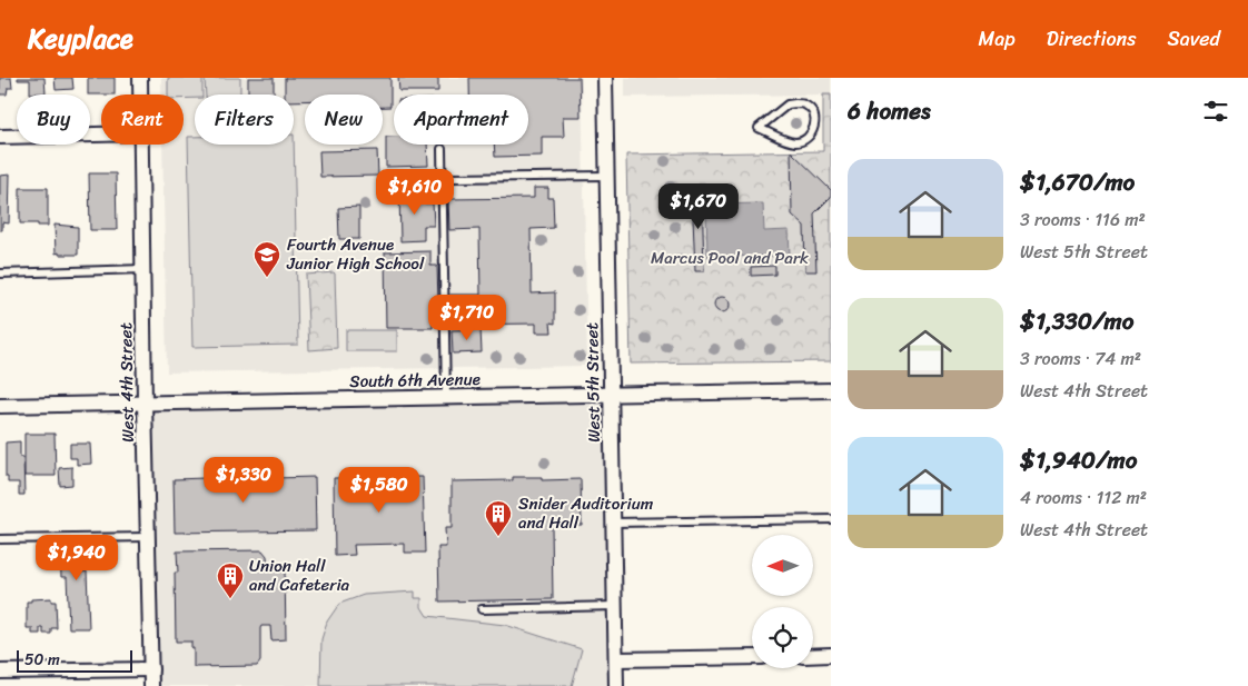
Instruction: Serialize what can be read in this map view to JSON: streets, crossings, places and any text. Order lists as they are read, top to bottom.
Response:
{
  "streets": {
    "street": ["South 6th Avenue", "West 4th Street", "West 5th Street"]
  },
  "crossings": [
    ["South 6th Avenue", "West 4th Street"],
    ["South 6th Avenue", "West 5th Street"]
  ],
  "parks": ["Marcus Pool and Park"],
  "places": {
    "school or university": ["Fourth Avenue Junior High School"],
    "building": ["Snider Auditorium and Hall", "Union Hall and Cafeteria"]
  },
  "scale_bar": "50 m",
  "north": "left",
  "page": {
    "header": "Keyplace",
    "nav": ["Map", "Directions", "Saved"],
    "heading": "6 homes",
    "chip": [
      "Buy",
      "Rent",
      "Filters",
      "New",
      "Apartment"
    ],
    "list": [
      {
        "name": "$1,670/mo",
        "note": "3 rooms · 116 m² · West 5th Street"
      },
      {
        "name": "$1,330/mo",
        "note": "3 rooms · 74 m² · West 4th Street"
      },
      {
        "name": "$1,940/mo",
        "note": "4 rooms · 112 m² · West 4th Street"
      }
    ],
    "price": [
      "$1,610",
      "$1,670",
      "$1,710",
      "$1,330",
      "$1,580",
      "$1,940"
    ],
    "scale": "50 m"
  }
}
